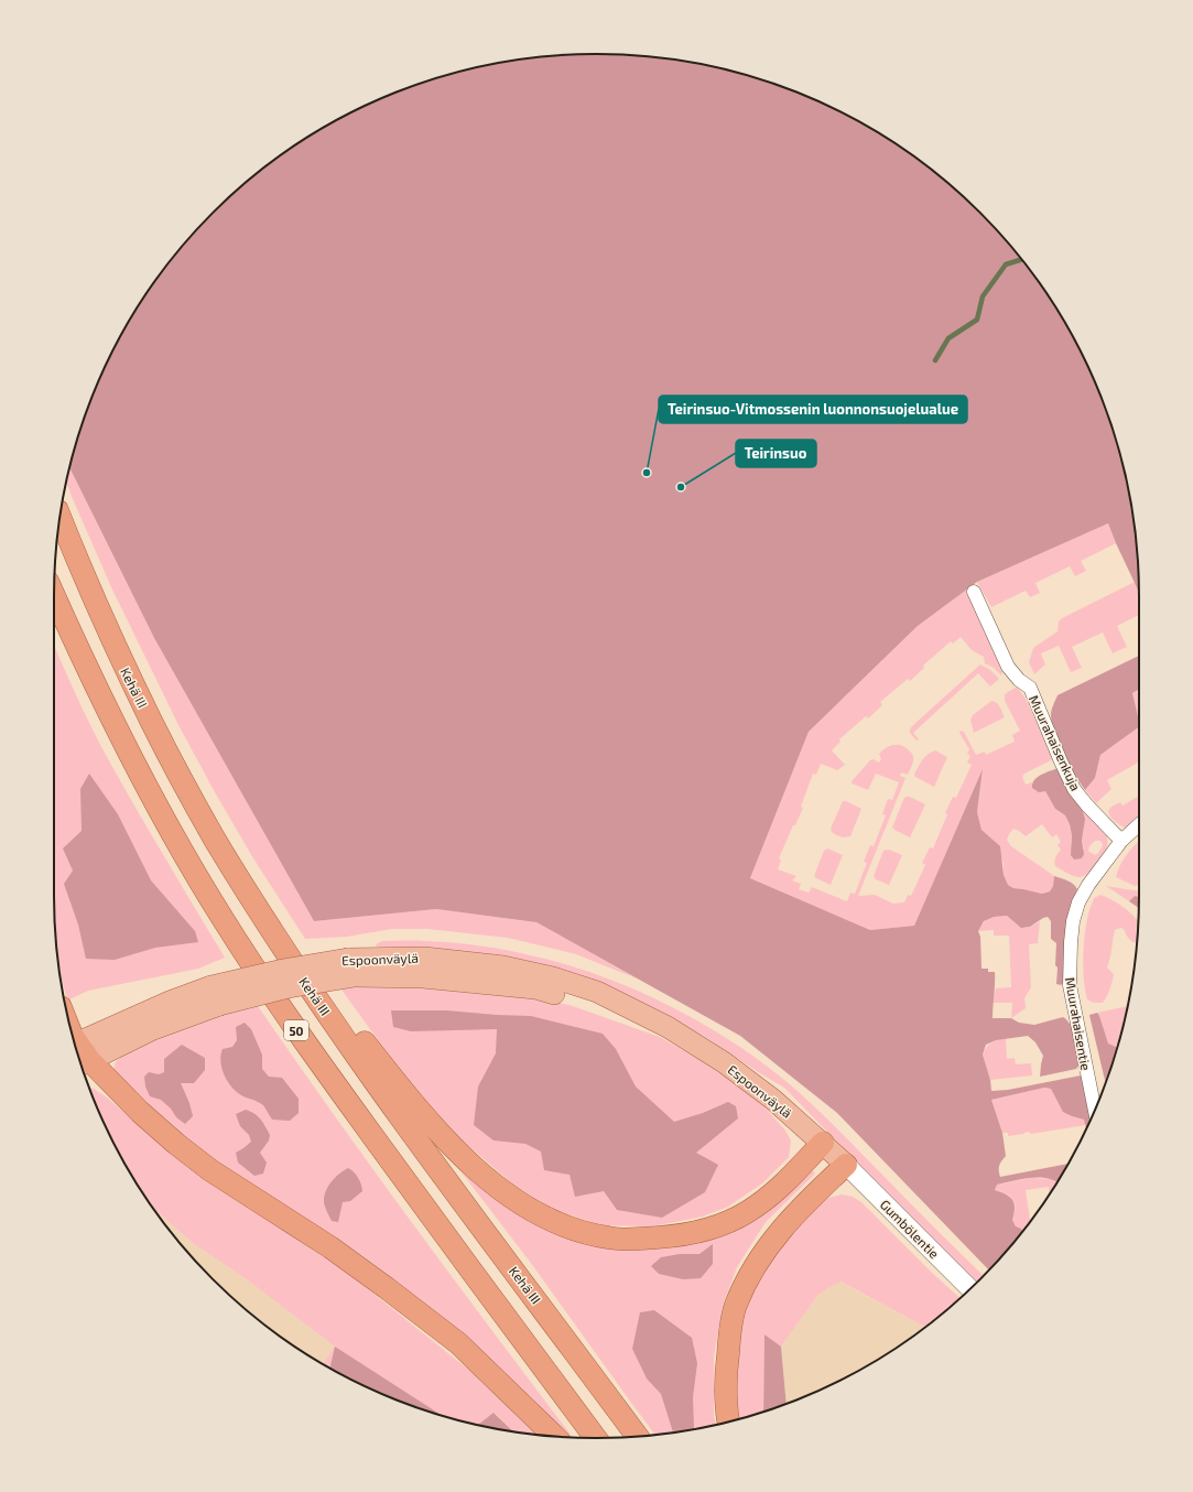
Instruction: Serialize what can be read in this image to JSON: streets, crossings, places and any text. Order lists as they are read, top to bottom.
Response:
{
  "streets": {
    "highway": ["Kehä III", "50"],
    "main road": ["Espoonväylä", "Gumbölentie"],
    "street": ["Muurahaisenkuja", "Muurahaisentie"]
  },
  "crossings": [
    ["Muurahaisenkuja", "Muurahaisentie"],
    ["Espoonväylä", "Gumbölentie"]
  ],
  "places": ["Teirinsuo-Vitmossenin luonnonsuojelualue", "Teirinsuo"]
}
